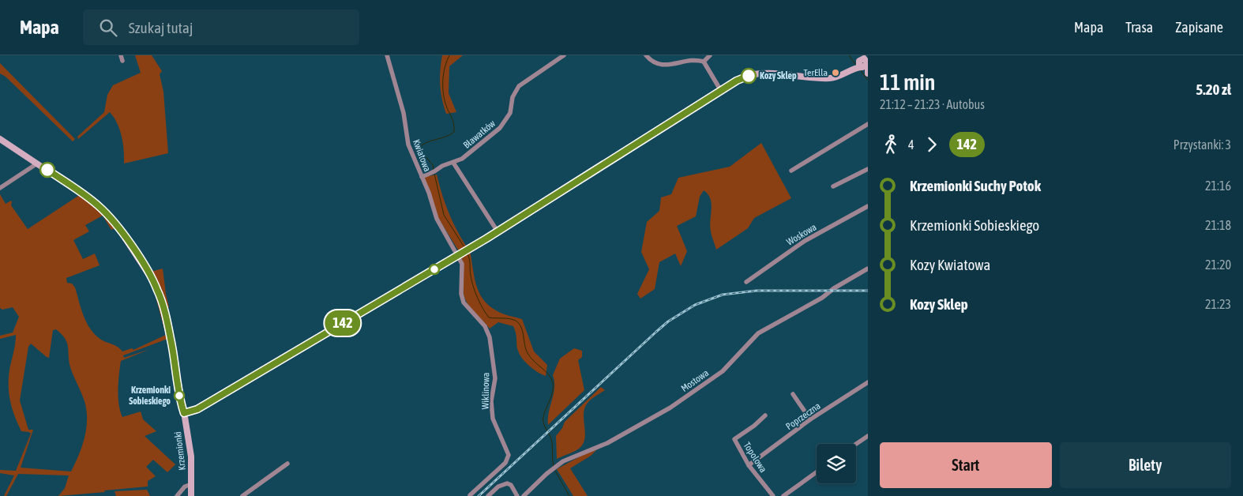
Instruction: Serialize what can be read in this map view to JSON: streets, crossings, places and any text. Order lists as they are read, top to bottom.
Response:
{
  "streets": {
    "street": [
      "Bławatków",
      "Kwiatowa",
      "Woskowa",
      "Mostowa",
      "Wiklinowa",
      "Poprzeczna",
      "Krzemionki",
      "Topolowa"
    ]
  },
  "crossings": [
    ["Bławatków", "Kwiatowa"],
    ["Kwiatowa", "Wiklinowa"],
    ["Poprzeczna", "Topolowa"]
  ],
  "places": ["TerElla", "Kozy Sklep", "Krzemionki Sobieskiego"],
  "lines": ["bus line 142"],
  "page": {
    "header": "Mapa",
    "search": "Szukaj tutaj",
    "nav": ["Mapa", "Trasa", "Zapisane"],
    "on_map": "142",
    "heading": ["11 min", "21:12 – 21:23 · Autobus", "5.20 zł"],
    "legs": ["4", "142", "Przystanki: 3"],
    "list": [
      {
        "name": "Krzemionki Suchy Potok",
        "value": "21:16"
      },
      {
        "name": "Krzemionki Sobieskiego",
        "value": "21:18"
      },
      {
        "name": "Kozy Kwiatowa",
        "value": "21:20"
      },
      {
        "name": "Kozy Sklep",
        "value": "21:23"
      }
    ],
    "buttons": ["Start", "Bilety"]
  }
}
